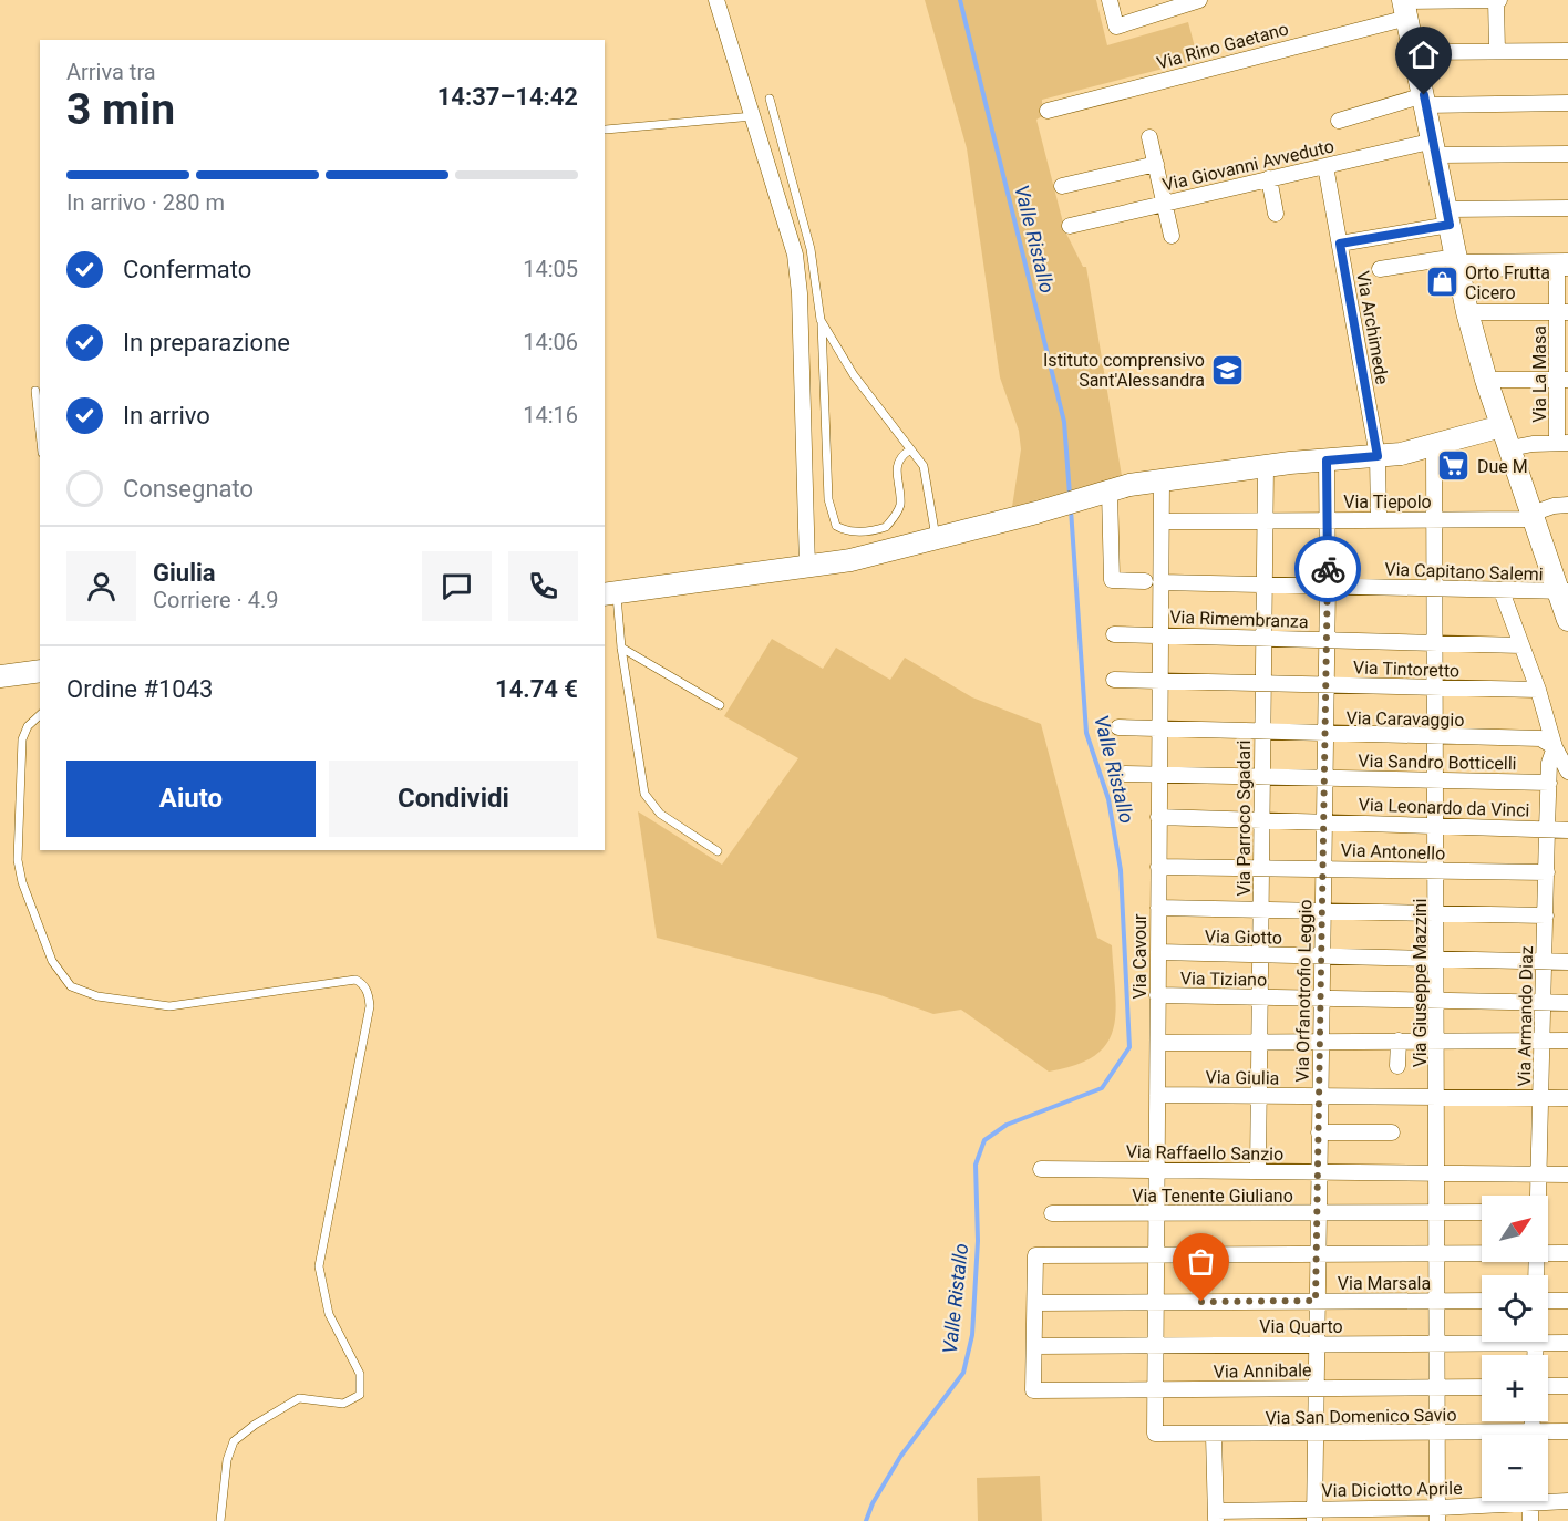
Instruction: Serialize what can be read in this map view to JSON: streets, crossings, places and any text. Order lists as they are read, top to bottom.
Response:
{
  "streets": {
    "street": [
      "Via Rino Gaetano",
      "Via Giovanni Avveduto",
      "Via Archimede",
      "Via La Masa",
      "Via Tiepolo",
      "Via Capitano Salemi",
      "Via Rimembranza",
      "Via Tintoretto",
      "Via Caravaggio",
      "Via Sandro Botticelli",
      "Via Leonardo da Vinci",
      "Via Parroco Sgadari",
      "Via Antonello",
      "Via Giotto",
      "Via Cavour",
      "Via Tiziano",
      "Via Giuseppe Mazzini",
      "Via Orfanotrofio Leggio",
      "Via Armando Diaz",
      "Via Giulia",
      "Via Raffaello Sanzio",
      "Via Tenente Giuliano",
      "Via Marsala",
      "Via Quarto",
      "Via Annibale",
      "Via San Domenico Savio",
      "Via Diciotto Aprile"
    ]
  },
  "crossings": [
    ["Via Giovanni Avveduto", "Via Archimede"],
    ["Via Archimede", "Via Tiepolo"],
    ["Via Tiepolo", "Via Parroco Sgadari"],
    ["Via Tiepolo", "Via Cavour"],
    ["Via Tiepolo", "Via Giuseppe Mazzini"],
    ["Via Tiepolo", "Via Orfanotrofio Leggio"],
    ["Via Capitano Salemi", "Via Parroco Sgadari"],
    ["Via Capitano Salemi", "Via Cavour"],
    ["Via Capitano Salemi", "Via Giuseppe Mazzini"],
    ["Via Capitano Salemi", "Via Orfanotrofio Leggio"],
    ["Via Rimembranza", "Via Parroco Sgadari"],
    ["Via Rimembranza", "Via Cavour"],
    ["Via Rimembranza", "Via Giuseppe Mazzini"],
    ["Via Rimembranza", "Via Orfanotrofio Leggio"],
    ["Via Tintoretto", "Via Parroco Sgadari"],
    ["Via Tintoretto", "Via Cavour"],
    ["Via Tintoretto", "Via Giuseppe Mazzini"],
    ["Via Tintoretto", "Via Orfanotrofio Leggio"],
    ["Via Caravaggio", "Via Parroco Sgadari"],
    ["Via Caravaggio", "Via Cavour"],
    ["Via Caravaggio", "Via Giuseppe Mazzini"],
    ["Via Caravaggio", "Via Orfanotrofio Leggio"],
    ["Via Caravaggio", "Via Armando Diaz"],
    ["Via Sandro Botticelli", "Via Parroco Sgadari"],
    ["Via Sandro Botticelli", "Via Cavour"],
    ["Via Sandro Botticelli", "Via Giuseppe Mazzini"],
    ["Via Sandro Botticelli", "Via Orfanotrofio Leggio"],
    ["Via Sandro Botticelli", "Via Armando Diaz"],
    ["Via Leonardo da Vinci", "Via Parroco Sgadari"],
    ["Via Leonardo da Vinci", "Via Cavour"],
    ["Via Leonardo da Vinci", "Via Giuseppe Mazzini"],
    ["Via Leonardo da Vinci", "Via Orfanotrofio Leggio"],
    ["Via Leonardo da Vinci", "Via Armando Diaz"],
    ["Via Parroco Sgadari", "Via Antonello"],
    ["Via Parroco Sgadari", "Via Giotto"],
    ["Via Parroco Sgadari", "Via Tiziano"],
    ["Via Parroco Sgadari", "Via Giulia"],
    ["Via Parroco Sgadari", "Via Raffaello Sanzio"],
    ["Via Antonello", "Via Cavour"],
    ["Via Antonello", "Via Giuseppe Mazzini"],
    ["Via Antonello", "Via Orfanotrofio Leggio"],
    ["Via Antonello", "Via Armando Diaz"],
    ["Via Giotto", "Via Cavour"],
    ["Via Giotto", "Via Giuseppe Mazzini"],
    ["Via Giotto", "Via Orfanotrofio Leggio"],
    ["Via Giotto", "Via Armando Diaz"],
    ["Via Cavour", "Via Tiziano"],
    ["Via Cavour", "Via Giulia"],
    ["Via Cavour", "Via Raffaello Sanzio"],
    ["Via Cavour", "Via Tenente Giuliano"],
    ["Via Cavour", "Via Marsala"],
    ["Via Cavour", "Via Quarto"],
    ["Via Cavour", "Via Annibale"],
    ["Via Cavour", "Via San Domenico Savio"],
    ["Via Tiziano", "Via Giuseppe Mazzini"],
    ["Via Tiziano", "Via Orfanotrofio Leggio"],
    ["Via Tiziano", "Via Armando Diaz"],
    ["Via Giuseppe Mazzini", "Via Giulia"],
    ["Via Giuseppe Mazzini", "Via Raffaello Sanzio"],
    ["Via Giuseppe Mazzini", "Via Tenente Giuliano"],
    ["Via Giuseppe Mazzini", "Via Marsala"],
    ["Via Giuseppe Mazzini", "Via Quarto"],
    ["Via Giuseppe Mazzini", "Via Annibale"],
    ["Via Giuseppe Mazzini", "Via San Domenico Savio"],
    ["Via Giuseppe Mazzini", "Via Diciotto Aprile"],
    ["Via Orfanotrofio Leggio", "Via Giulia"],
    ["Via Orfanotrofio Leggio", "Via Raffaello Sanzio"],
    ["Via Orfanotrofio Leggio", "Via Tenente Giuliano"],
    ["Via Orfanotrofio Leggio", "Via Marsala"],
    ["Via Orfanotrofio Leggio", "Via Quarto"],
    ["Via Orfanotrofio Leggio", "Via Annibale"],
    ["Via Orfanotrofio Leggio", "Via San Domenico Savio"],
    ["Via Orfanotrofio Leggio", "Via Diciotto Aprile"],
    ["Via Armando Diaz", "Via Giulia"],
    ["Via Armando Diaz", "Via Raffaello Sanzio"],
    ["Via Quarto", "Via Annibale"]
  ],
  "water": ["Valle Ristallo"],
  "places": {
    "shop": ["Orto Frutta Cicero"],
    "school or university": ["Istituto comprensivo Sant'Alessandra"],
    "supermarket": ["Due M"]
  },
  "north": "top right",
  "page": {
    "heading": ["3 min", "Arriva tra", "14:37–14:42"],
    "panel": [
      "Giulia",
      "Corriere · 4.9",
      "Ordine #1043",
      "14.74 €"
    ],
    "bar": "In arrivo · 280 m",
    "list": [
      ["Confermato", "14:05"],
      ["In preparazione", "14:06"],
      ["In arrivo", "14:16"],
      "Consegnato"
    ],
    "buttons": ["Aiuto", "Condividi"],
    "map_buttons": ["+", "−"]
  }
}
